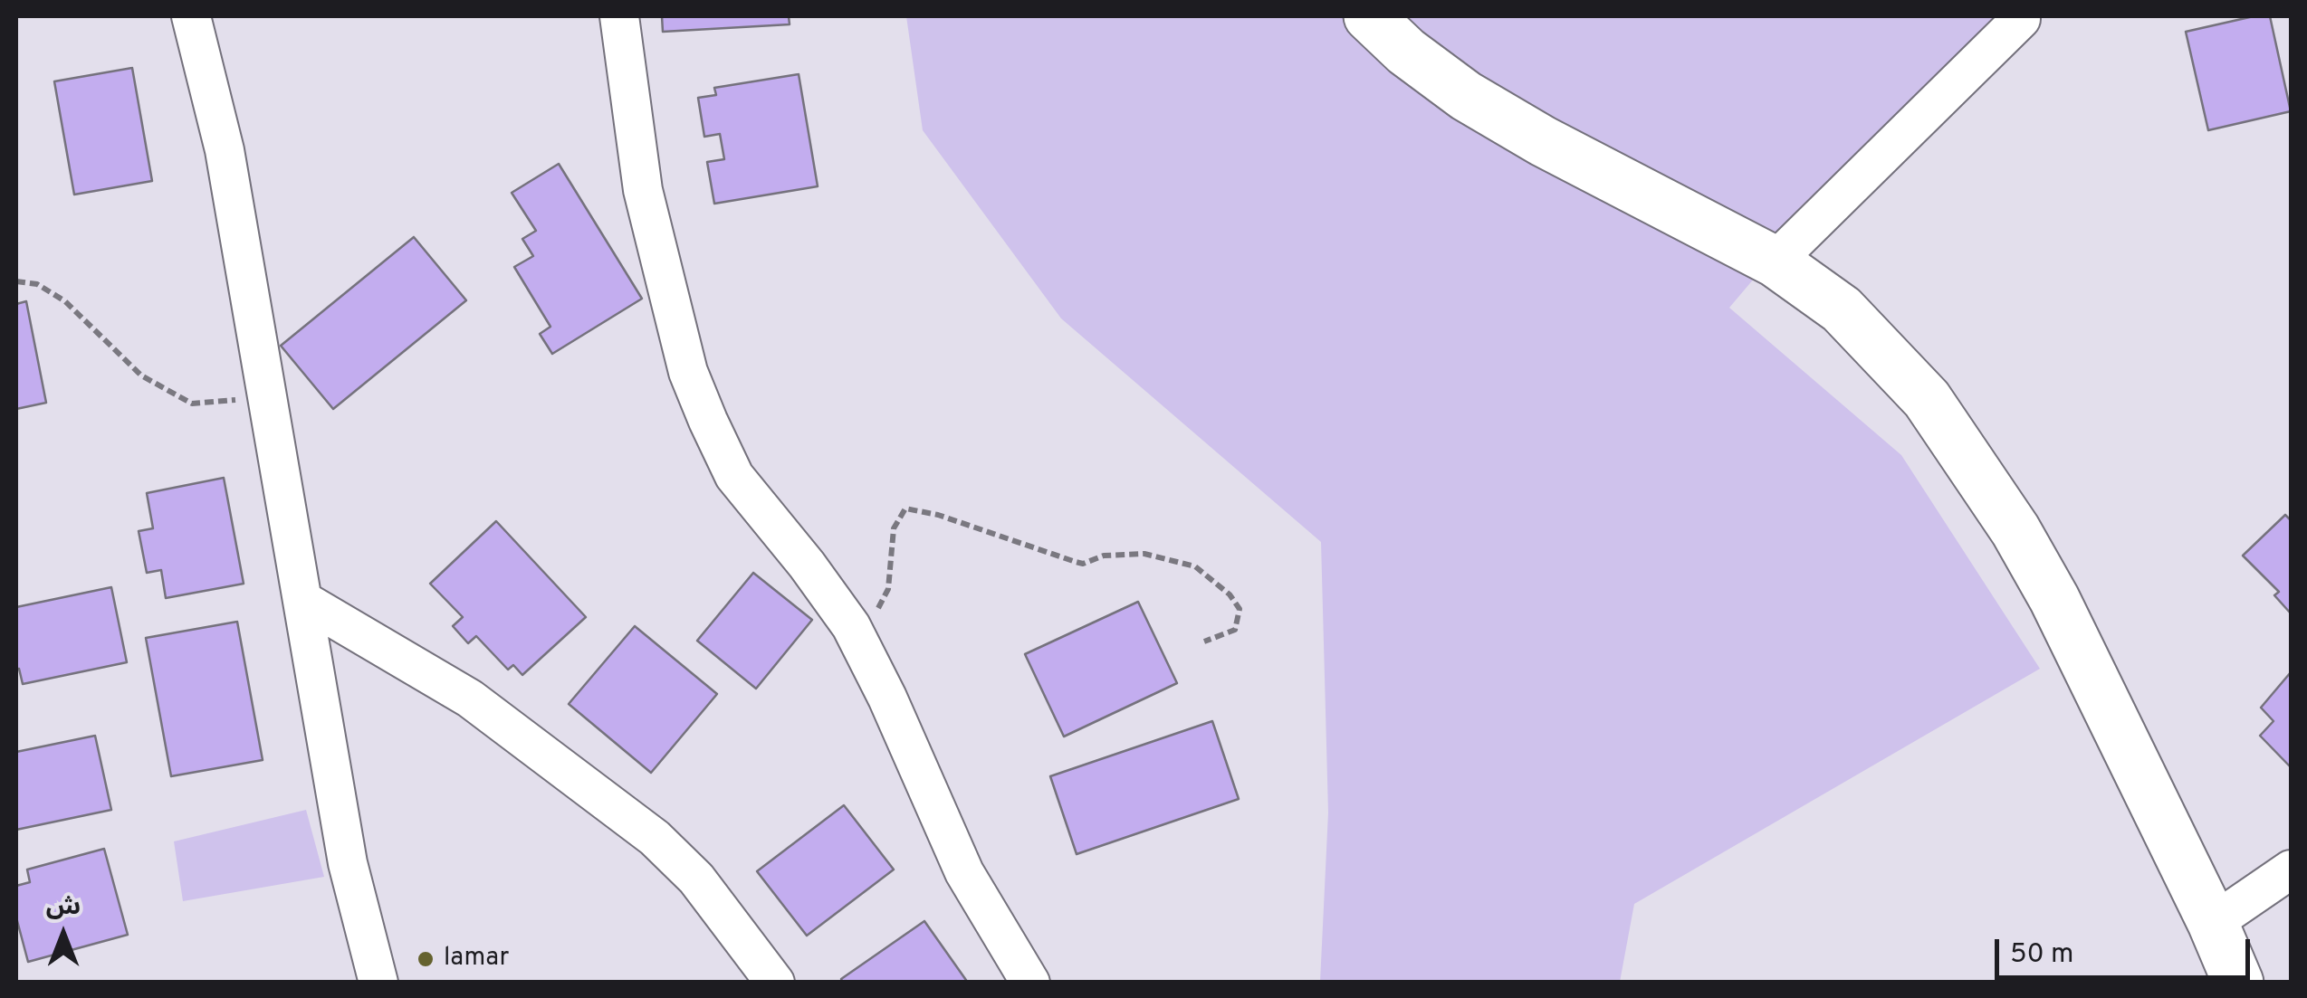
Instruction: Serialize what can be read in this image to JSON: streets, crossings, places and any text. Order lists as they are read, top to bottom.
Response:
{
  "places": ["lamar"],
  "scale_bar": "50 m",
  "north": "top"
}
